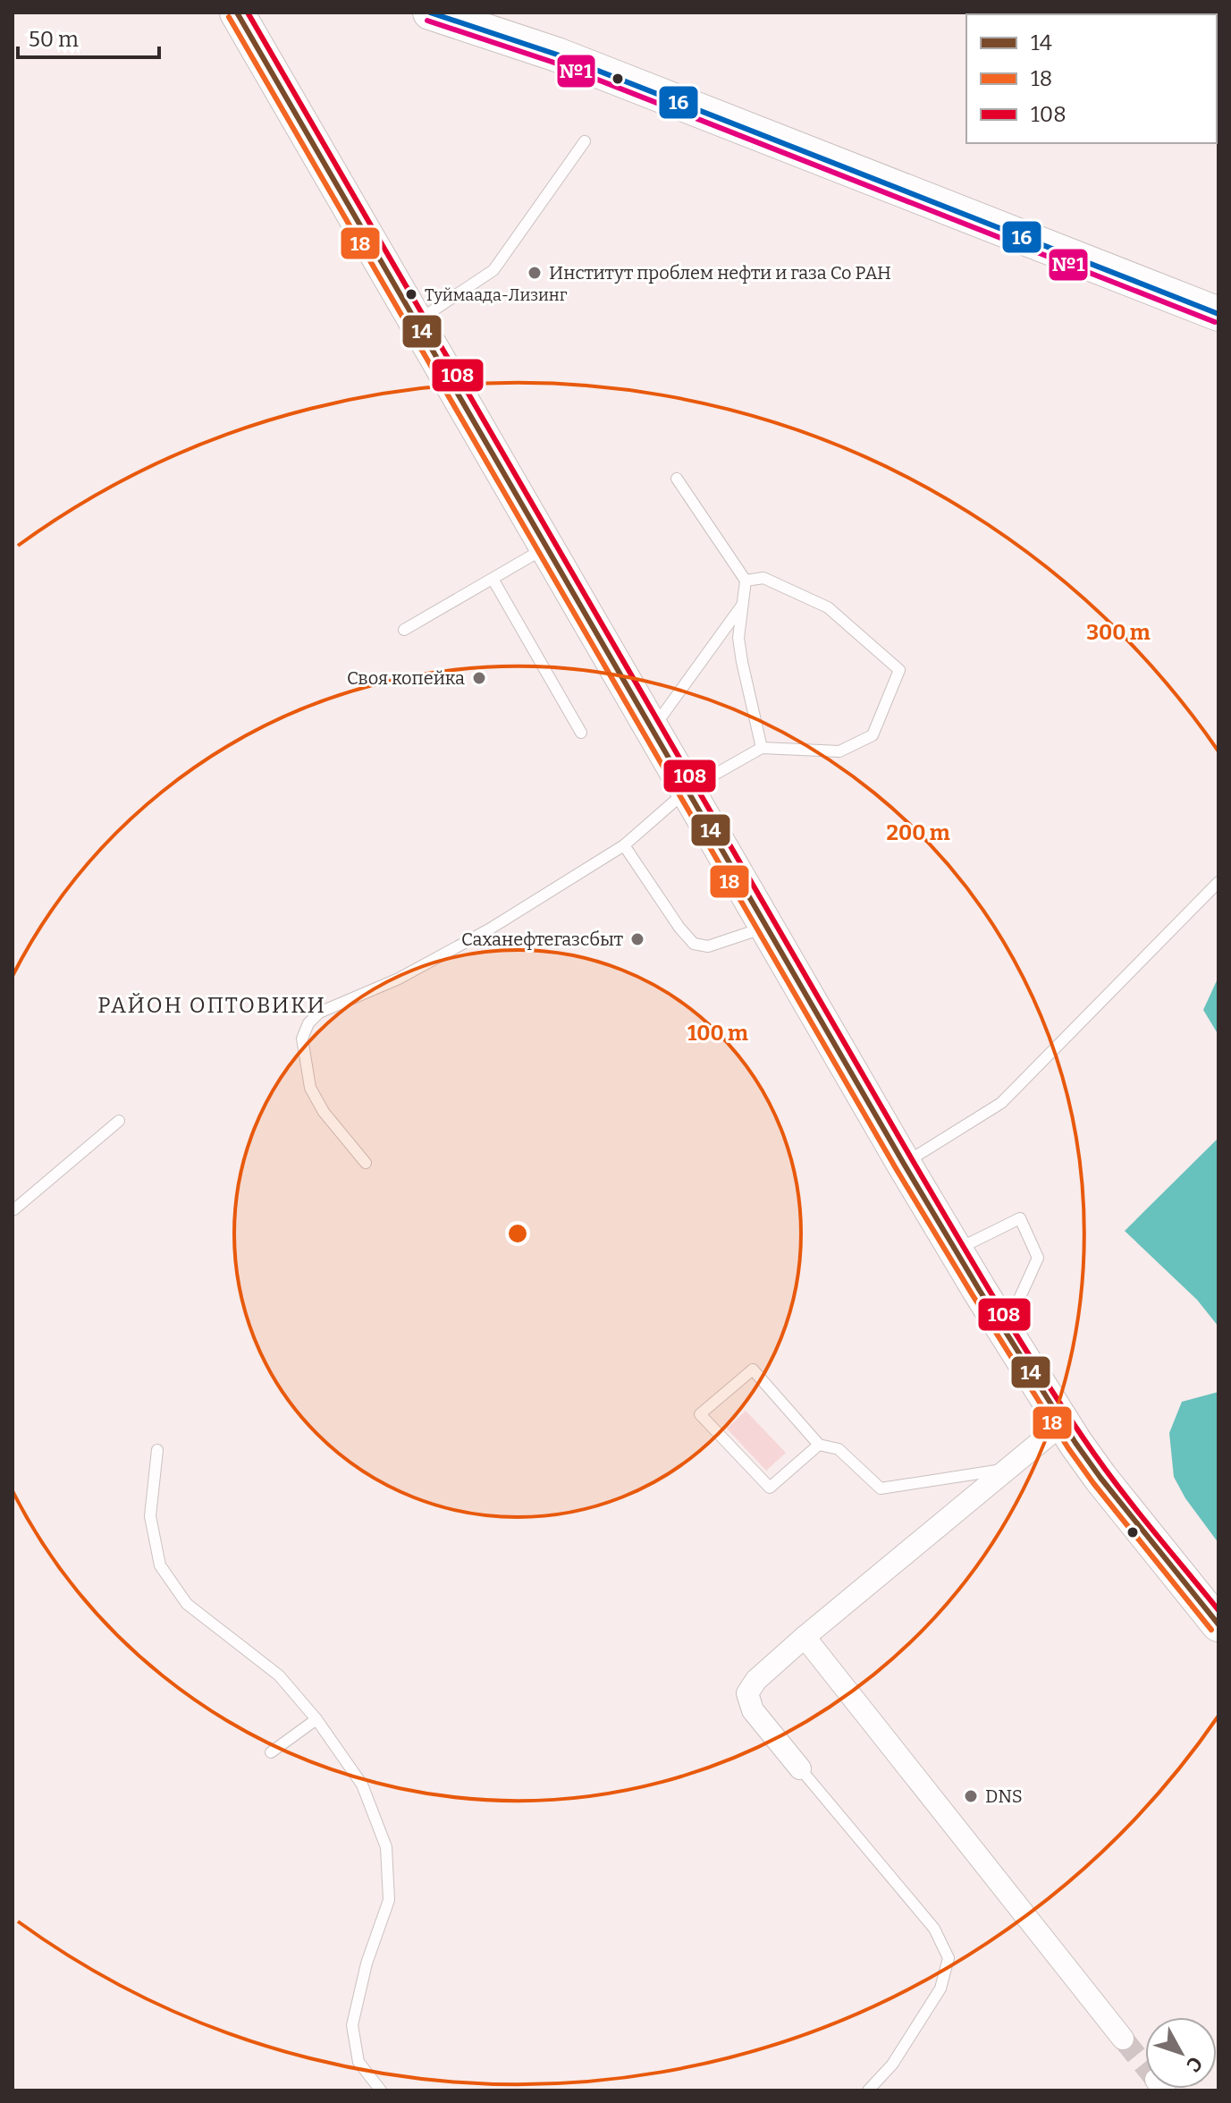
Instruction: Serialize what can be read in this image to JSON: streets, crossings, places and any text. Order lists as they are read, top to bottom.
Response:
{
  "districts": ["РАЙОН ОПТОВИКИ"],
  "places": [
    "Институт проблем нефти и газа Со РАН",
    "Туймаада-Лизинг",
    "Своя копейка",
    "Саханефтегазсбыт",
    "DNS"
  ],
  "lines": [
    "transit line 14",
    "transit line 108",
    "transit line 16",
    "transit line 18",
    "transit line №1"
  ],
  "legend": ["14", "18", "108"],
  "scale_bar": "50 m",
  "north": "bottom right",
  "rings": ["300 m", "200 m", "100 m"]
}
